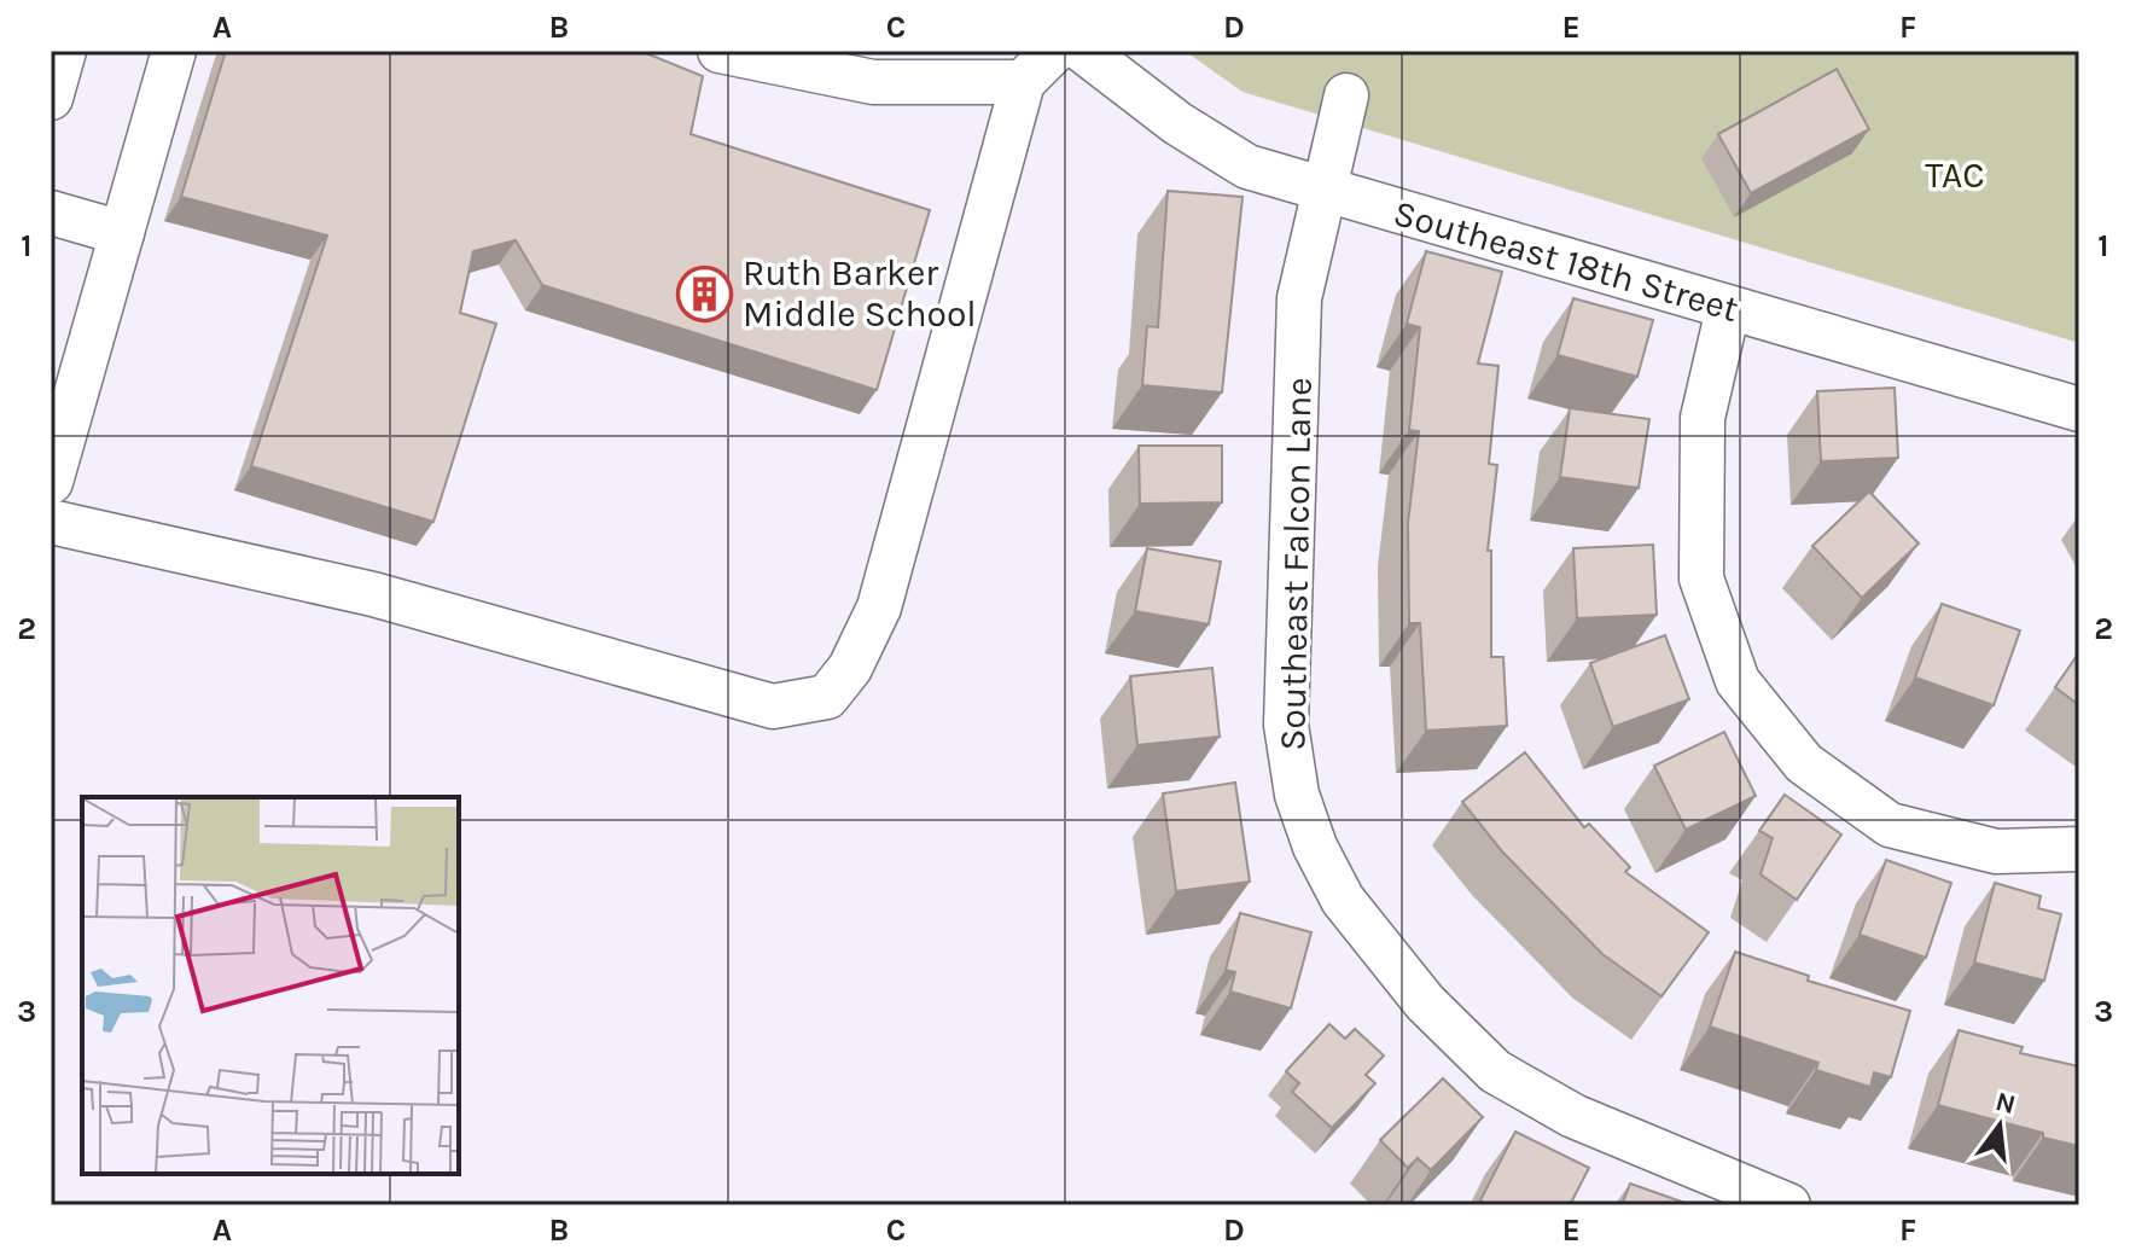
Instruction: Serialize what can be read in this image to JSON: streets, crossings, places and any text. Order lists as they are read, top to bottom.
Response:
{
  "streets": {
    "street": ["Southeast 18th Street", "Southeast Falcon Lane"]
  },
  "crossings": [
    ["Southeast 18th Street", "Southeast Falcon Lane"]
  ],
  "parks": ["TAC"],
  "places": {
    "building": ["Ruth Barker Middle School"]
  },
  "north": "top",
  "grid": {
    "columns": [
      "A",
      "B",
      "C",
      "D",
      "E",
      "F"
    ],
    "rows": ["1", "2", "3"]
  }
}
